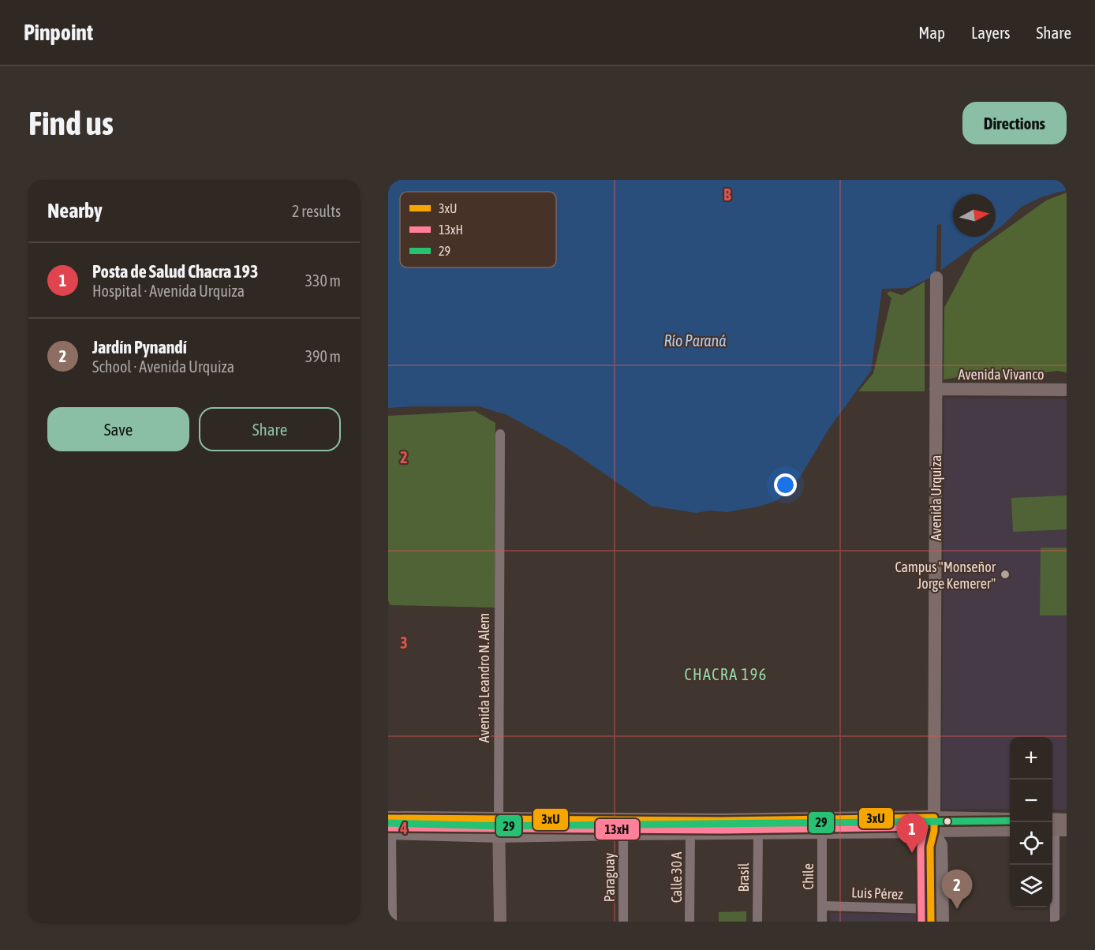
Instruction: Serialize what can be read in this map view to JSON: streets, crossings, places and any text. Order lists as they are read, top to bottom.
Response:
{
  "streets": {
    "main road": ["Avenida Vivanco", "Avenida Urquiza", "Avenida Leandro N. Alem"],
    "street": [
      "Chile",
      "Paraguay",
      "Calle 30 A",
      "Brasil",
      "Luis Pérez"
    ]
  },
  "crossings": [
    ["Avenida Vivanco", "Avenida Urquiza"],
    ["Avenida Urquiza", "Luis Pérez"],
    ["Chile", "Luis Pérez"]
  ],
  "districts": ["CHACRA 196"],
  "water": ["Río Paraná"],
  "places": ["Campus \"Monseñor Jorge Kemerer\""],
  "lines": ["transit line 3xU", "transit line 29", "transit line 13xH"],
  "legend": ["3xU", "13xH", "29"],
  "north": "right",
  "page": {
    "header": "Pinpoint",
    "nav": ["Map", "Layers", "Share"],
    "buttons": [
      "Directions",
      ["Save", "Share"]
    ],
    "title": "Find us",
    "heading": ["Nearby", "2 results"],
    "list": [
      {
        "mark": "1",
        "name": "Posta de Salud Chacra 193",
        "note": "Hospital · Avenida Urquiza",
        "value": "330 m"
      },
      {
        "mark": "2",
        "name": "Jardín Pynandí",
        "note": "School · Avenida Urquiza",
        "value": "390 m"
      }
    ],
    "map_buttons": ["+", "−"],
    "pins": ["1", "2"]
  },
  "grid": {
    "columns": ["B"],
    "rows": ["2", "3", "4"]
  }
}
